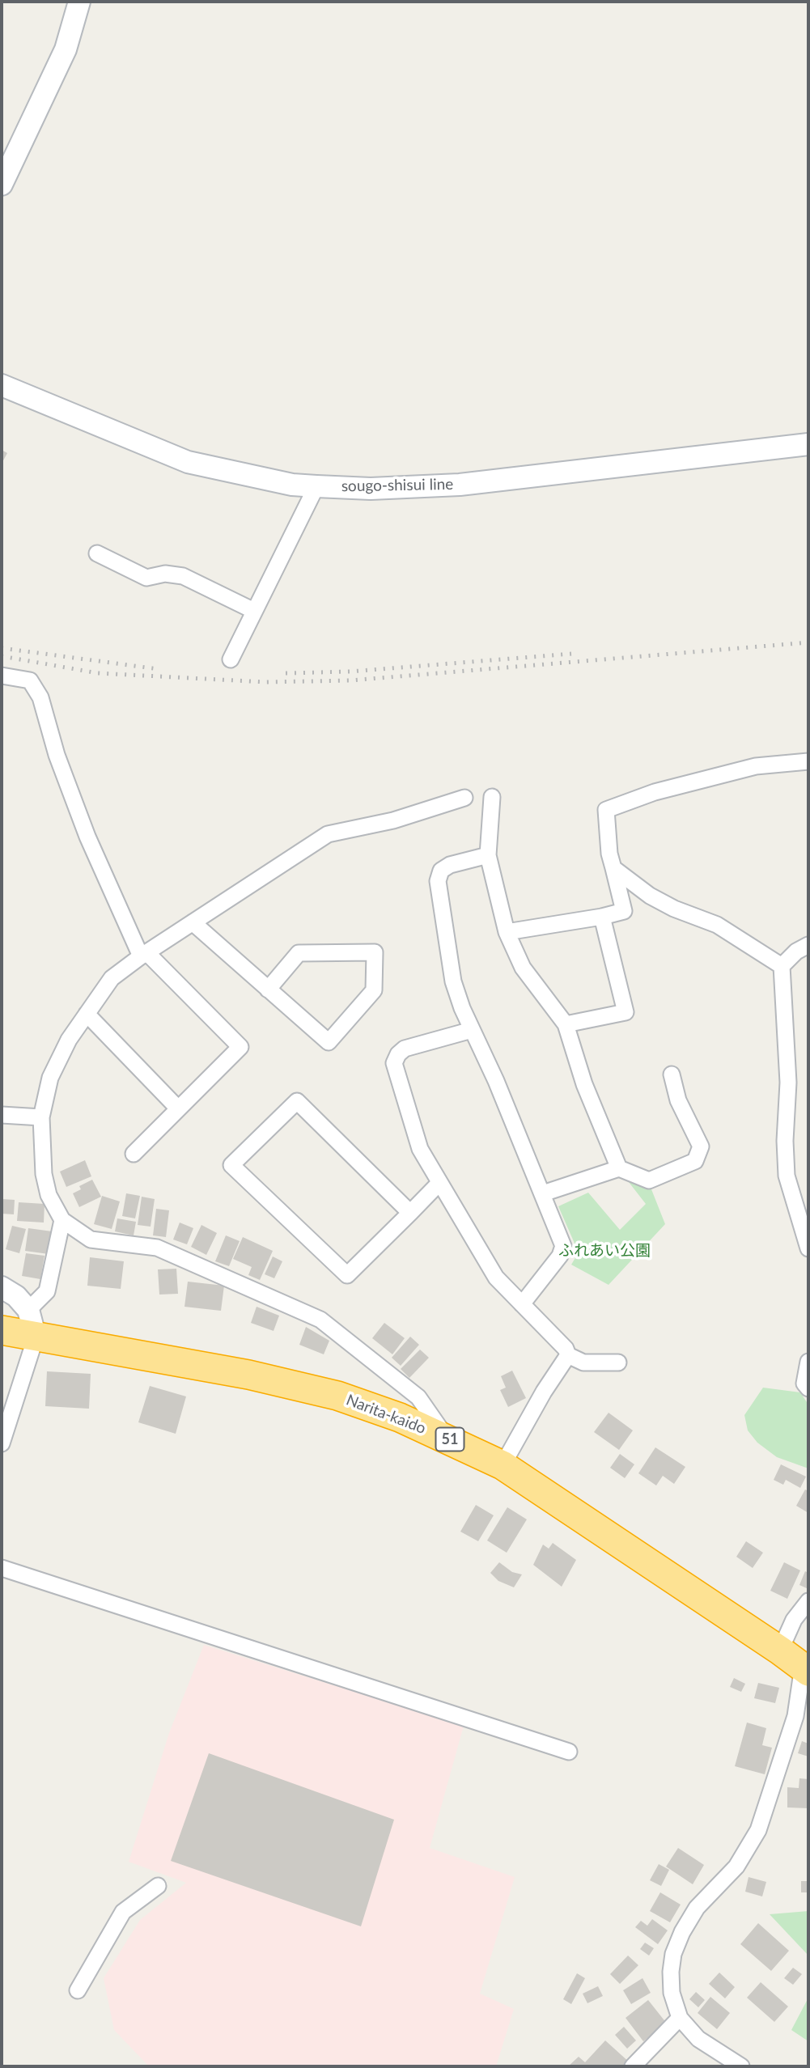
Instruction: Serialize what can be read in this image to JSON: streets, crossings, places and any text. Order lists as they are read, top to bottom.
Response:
{
  "streets": {
    "highway": ["Narita-kaido", "51"],
    "main road": ["sougo-shisui line"]
  },
  "parks": ["ふれあい公園"]
}
